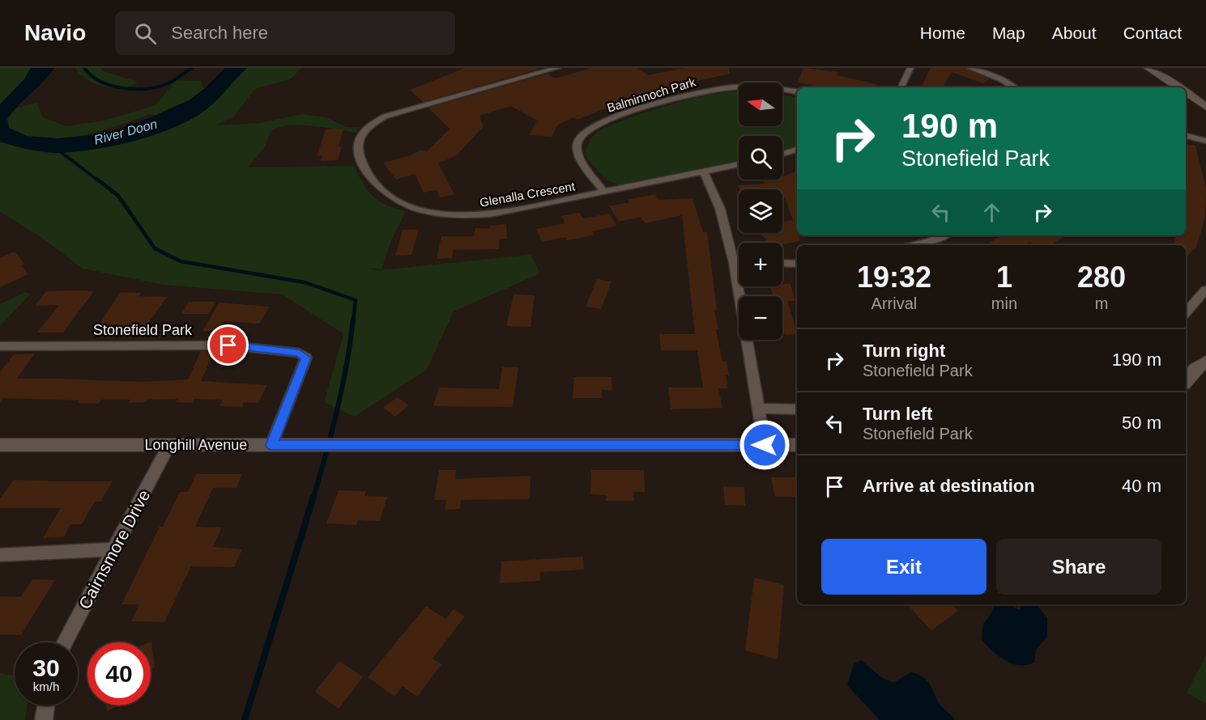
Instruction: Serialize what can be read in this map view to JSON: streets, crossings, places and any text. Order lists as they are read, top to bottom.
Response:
{
  "streets": {
    "street": [
      "Balminnoch Park",
      "Glenalla Crescent",
      "Stonefield Park",
      "Longhill Avenue",
      "Cairnsmore Drive"
    ]
  },
  "crossings": [
    ["Balminnoch Park", "Glenalla Crescent"],
    ["Stonefield Park", "Longhill Avenue"],
    ["Longhill Avenue", "Cairnsmore Drive"]
  ],
  "water": ["River Doon"],
  "north": "left",
  "page": {
    "header": "Navio",
    "search": "Search here",
    "nav": [
      "Home",
      "Map",
      "About",
      "Contact"
    ],
    "map_buttons": ["+", "−"],
    "turn": ["190 m", "Stonefield Park"],
    "eta": [
      "19:32",
      "Arrival",
      "1",
      "min",
      "280",
      "m"
    ],
    "list": [
      {
        "name": "Turn right",
        "note": "Stonefield Park",
        "value": "190 m"
      },
      {
        "name": "Turn left",
        "note": "Stonefield Park",
        "value": "50 m"
      },
      {
        "name": "Arrive at destination",
        "value": "40 m"
      }
    ],
    "buttons": ["Exit", "Share"],
    "speed": "30 km/h",
    "limit": "40"
  }
}
